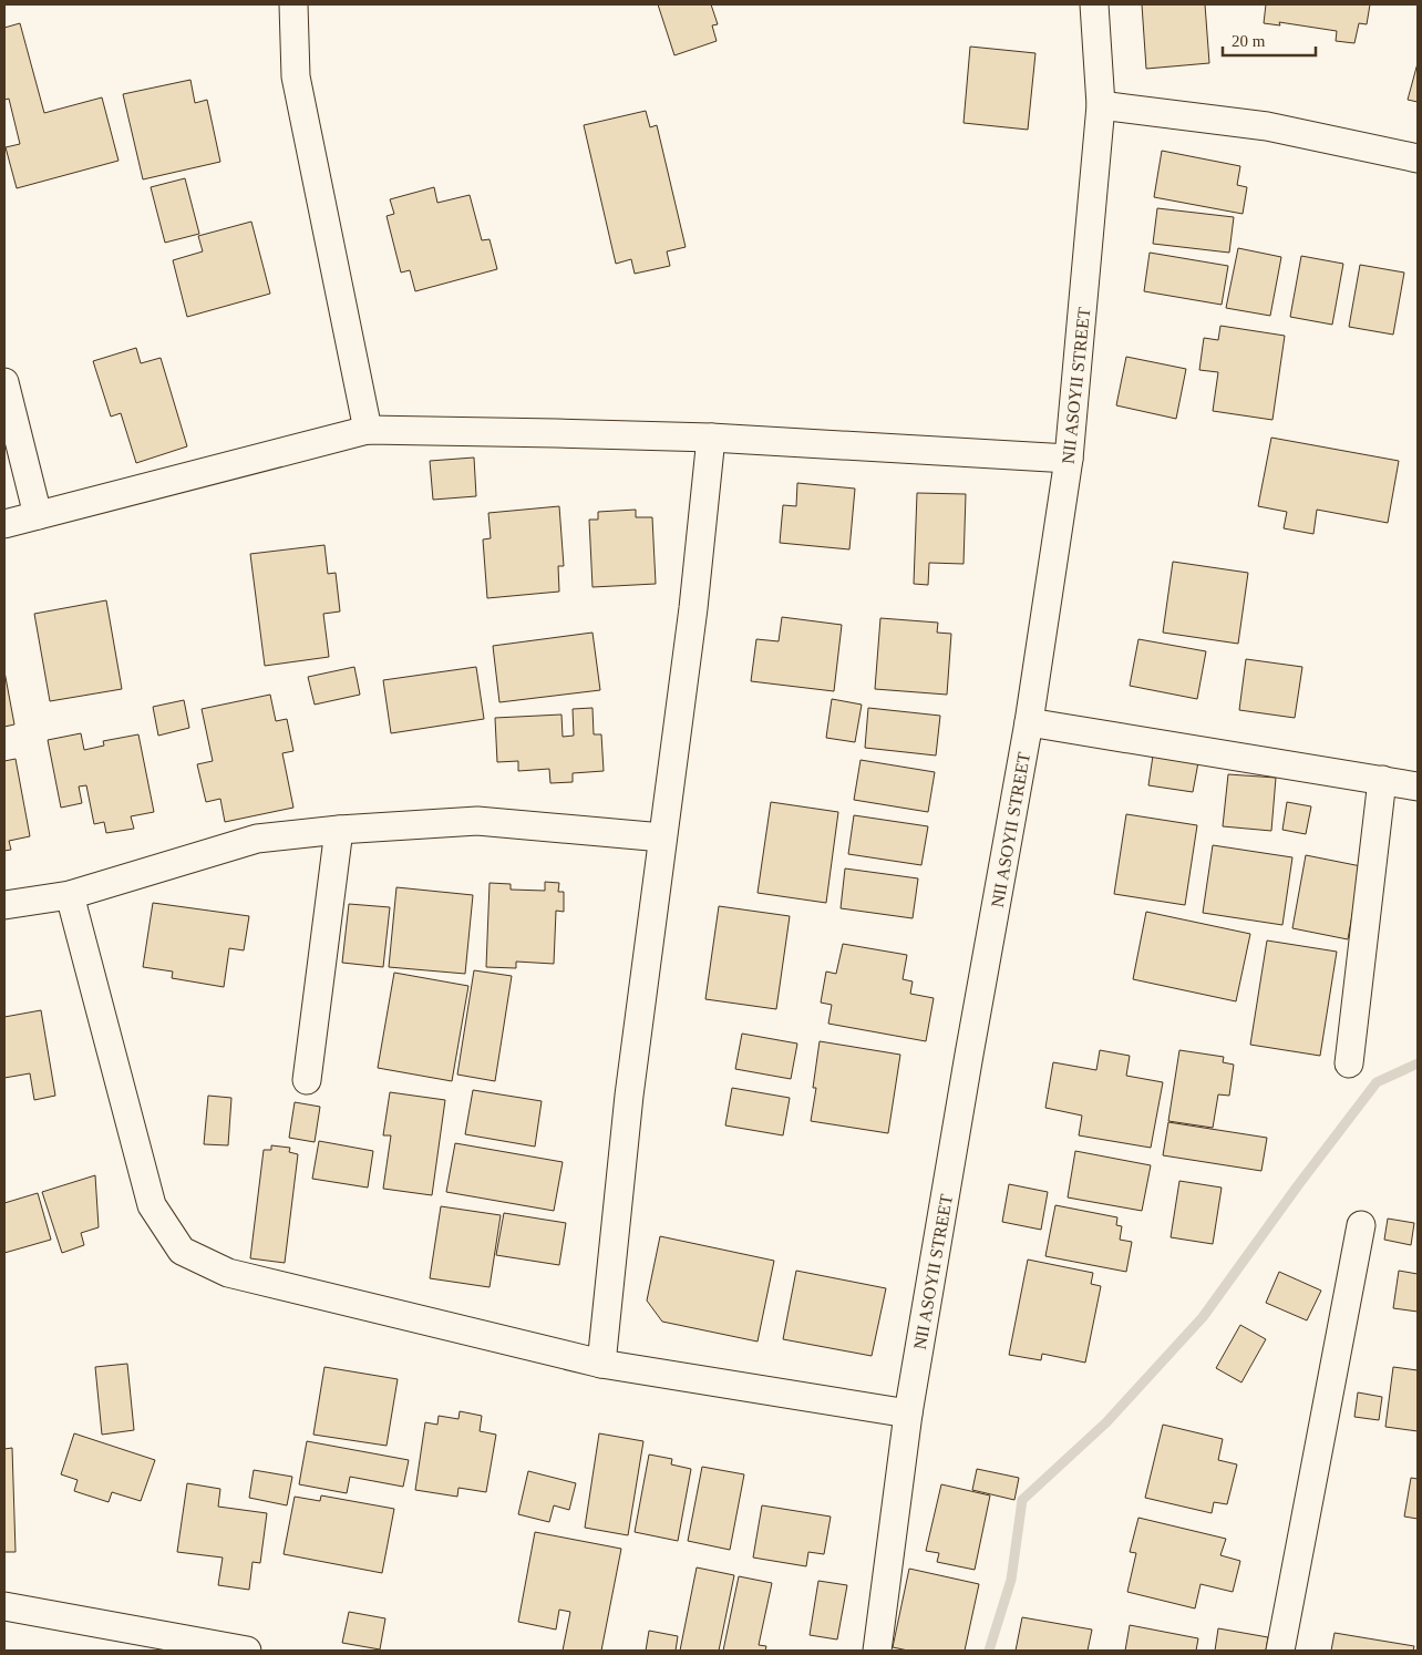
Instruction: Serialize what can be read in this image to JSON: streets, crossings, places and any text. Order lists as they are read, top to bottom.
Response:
{
  "streets": {
    "street": ["NII ASOYII STREET"]
  },
  "scale_bar": "20 m"
}
